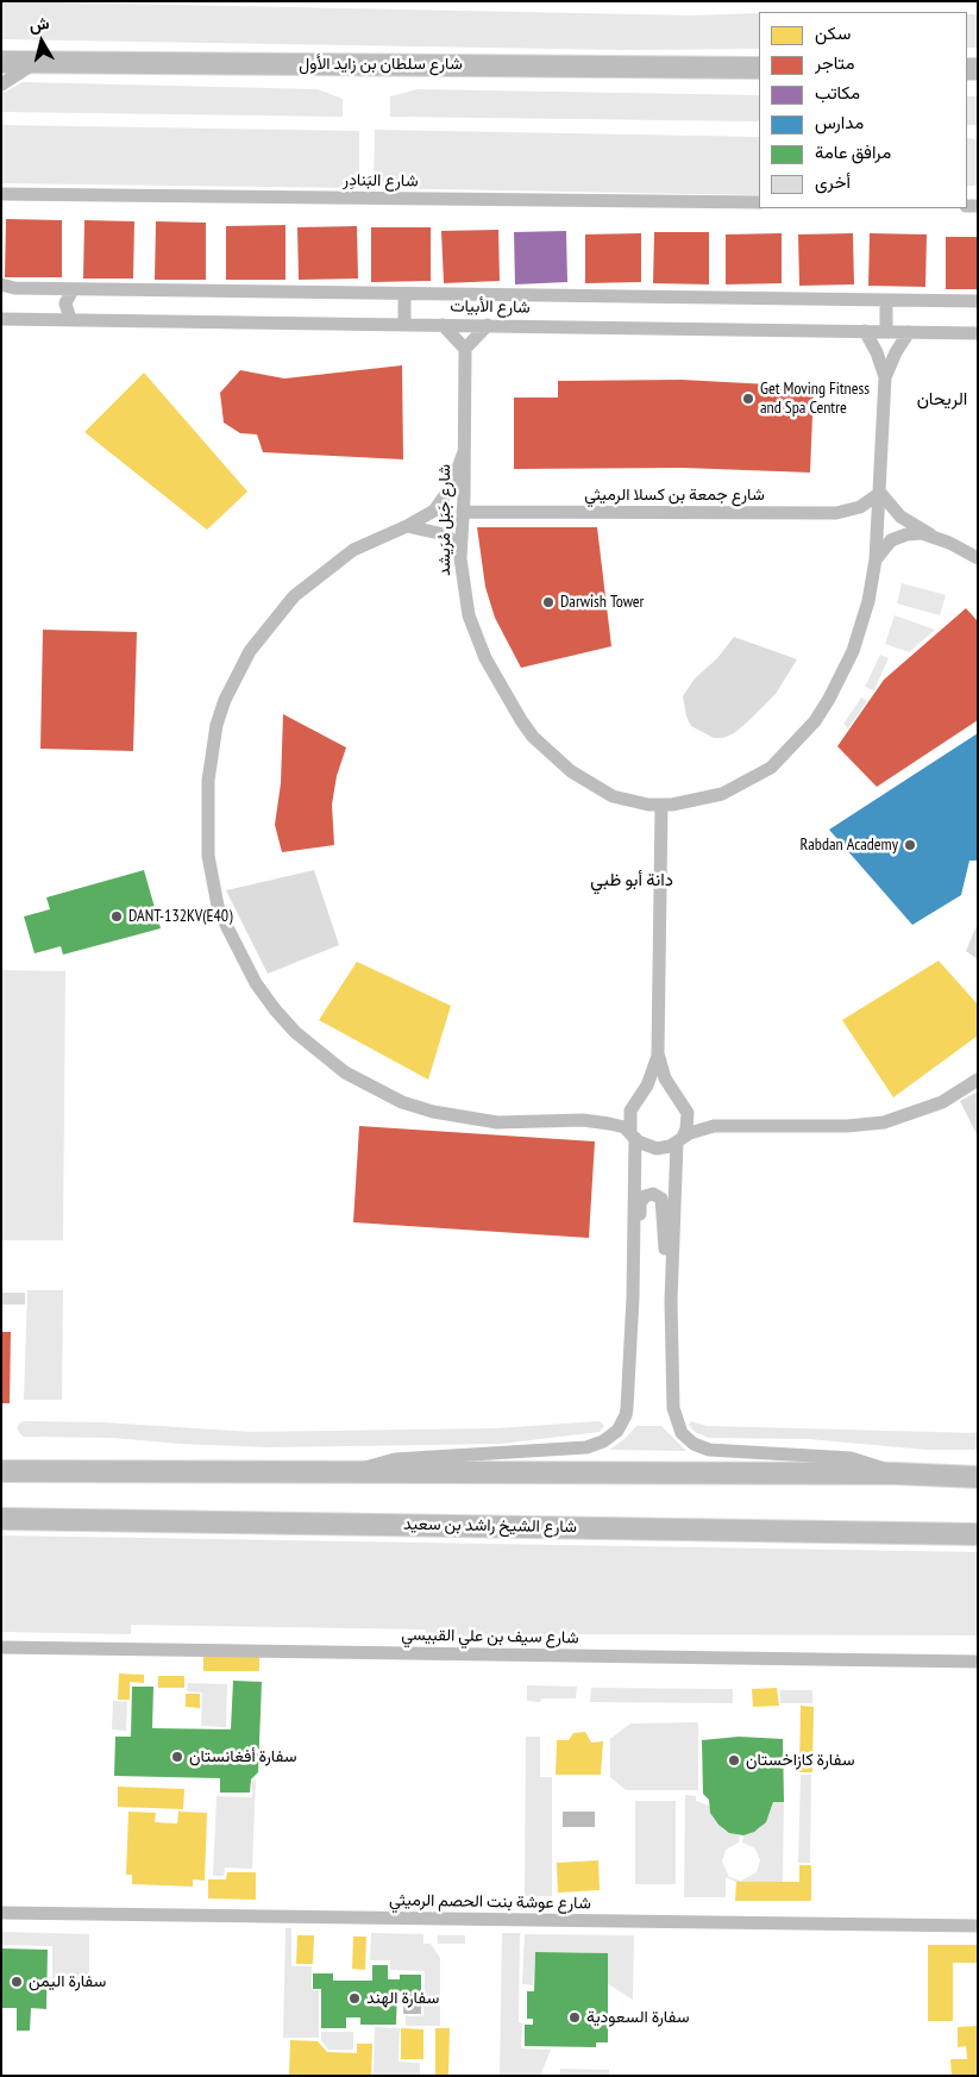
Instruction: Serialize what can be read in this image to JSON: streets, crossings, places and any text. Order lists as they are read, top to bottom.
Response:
{
  "streets": {
    "main road": ["شارع سلطان بن زايد الأول", "شارع الشيخ راشد بن سعيد"],
    "street": [
      "شارع البَنادِر",
      "شارع الأبيات",
      "شارع جمعة بن كسلا الرميثي",
      "شارع جَبَل مُرَيشد",
      "شارع سيف بن علي القبيسي",
      "شارع عوشة بنت الحصم الرميثي"
    ]
  },
  "crossings": [
    ["شارع الأبيات", "شارع جَبَل مُرَيشد"],
    ["شارع جمعة بن كسلا الرميثي", "شارع جَبَل مُرَيشد"]
  ],
  "districts": ["الريحان", "دانة أبو ظبي"],
  "places": [
    "Get Moving Fitness and Spa Centre",
    "Darwish Tower",
    "Rabdan Academy",
    "DANT-132KV(E40)",
    "سفارة أفغانستان",
    "سفارة كازاخستان",
    "سفارة اليمن",
    "سفارة الهند",
    "سفارة السعودية"
  ],
  "legend": [
    "سكن",
    "متاجر",
    "مكاتب",
    "مدارس",
    "مرافق عامة",
    "أخرى"
  ],
  "north": "top"
}
